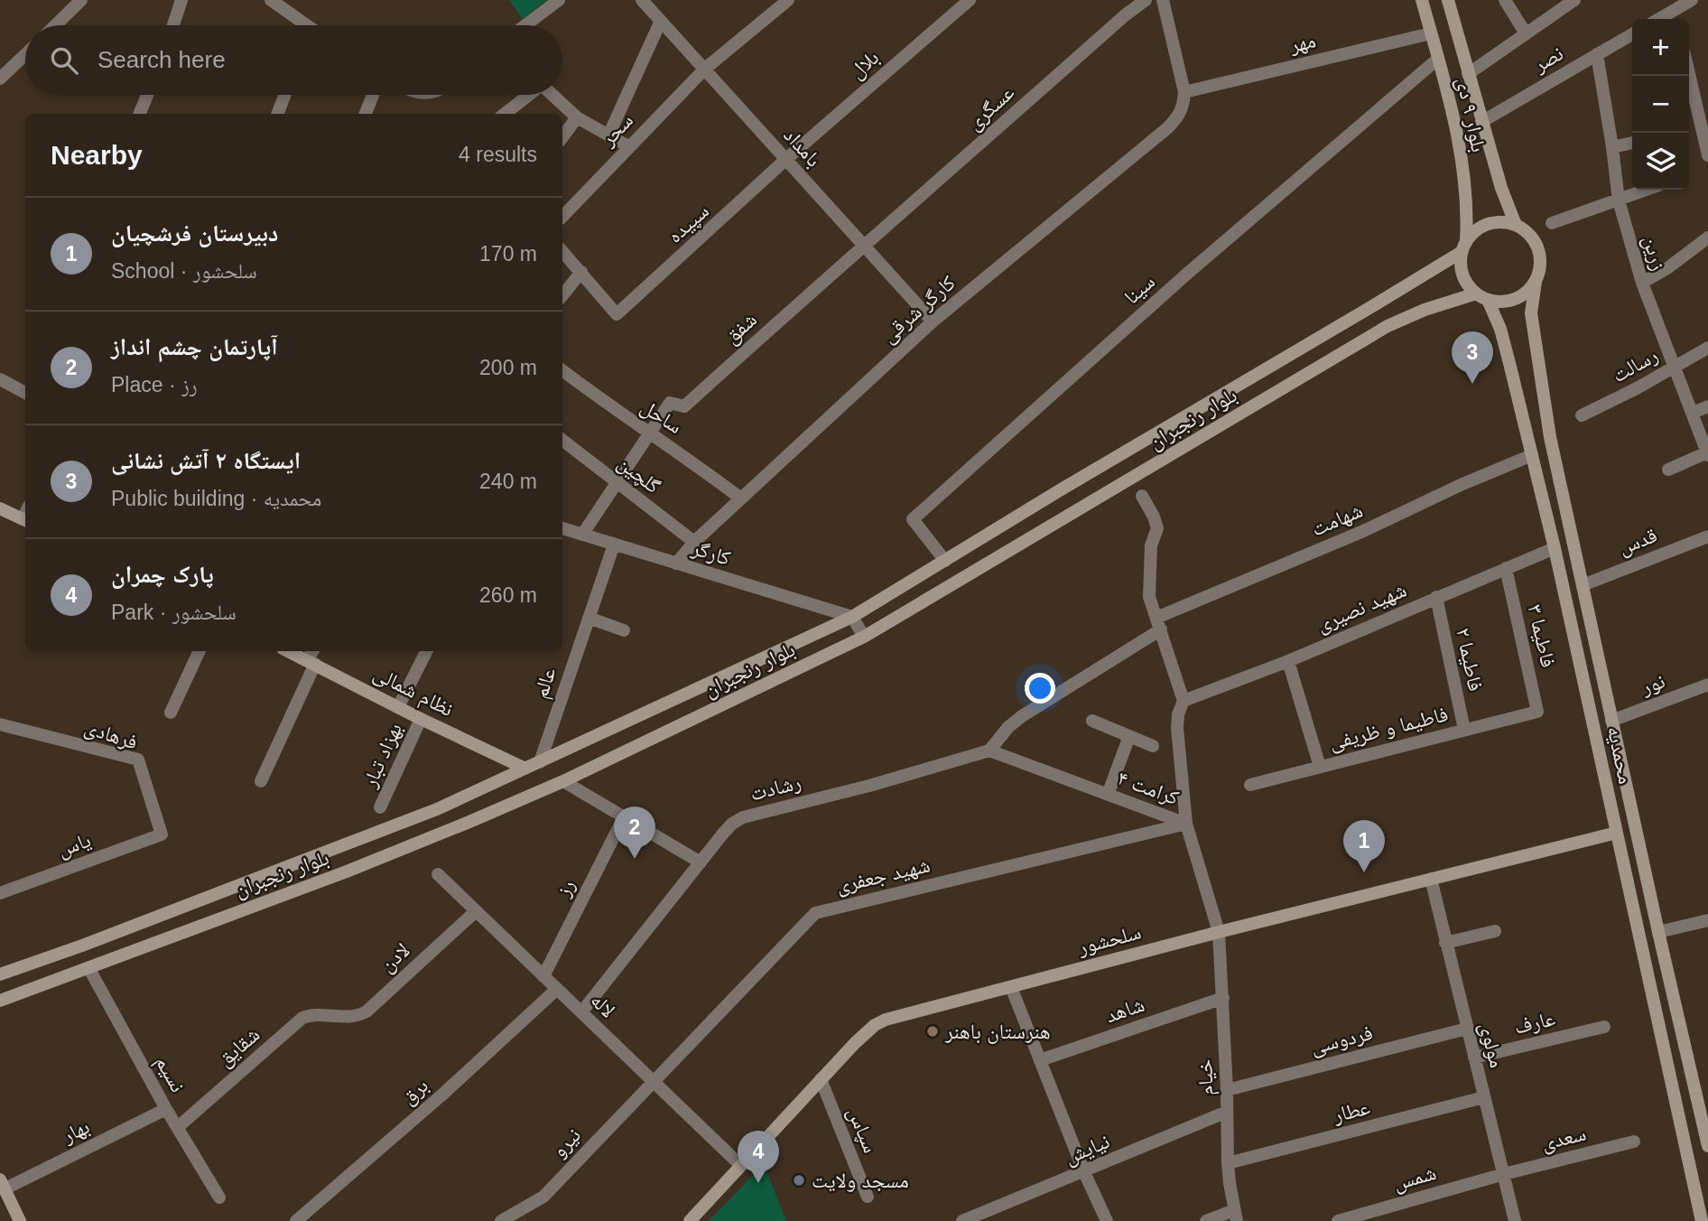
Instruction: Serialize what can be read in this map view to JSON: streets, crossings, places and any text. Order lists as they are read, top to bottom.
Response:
{
  "streets": {
    "main road": [
      "بلوار ۹ دی",
      "بلوار رنجبران",
      "نظام شمالی",
      "محمدیه",
      "سلحشور"
    ],
    "street": [
      "مهر",
      "نصر",
      "بلال",
      "عسگری",
      "سحر",
      "بامداد",
      "سپیده",
      "زرین",
      "سینا",
      "کارگر شرقی",
      "شفق",
      "رسالت",
      "ساحل",
      "گلچین",
      "شهامت",
      "قدس",
      "کارگر",
      "شهید نصیری",
      "۳ فاطیما",
      "فاطیما ۲",
      "عالم",
      "نور",
      "فاطیما و ظریفی",
      "فرهادی",
      "بهزاد تبار",
      "رشادت",
      "کرامت ۴",
      "یاس",
      "شهید جعفری",
      "رز",
      "لادن",
      "لاله",
      "شاهد",
      "عارف",
      "فردوسی",
      "مولوی",
      "شقایق",
      "نسیم",
      "خیام",
      "برق",
      "عطار",
      "سپاس",
      "بهار",
      "سعدی",
      "نیرو",
      "نیایش",
      "شمس"
    ]
  },
  "crossings": [
    ["مهر", "بلوار ۹ دی"],
    ["مهر", "کارگر شرقی"],
    ["نصر", "بلوار ۹ دی"],
    ["نصر", "زرین"],
    ["بلال", "بامداد"],
    ["بلال", "سپیده"],
    ["عسگری", "بامداد"],
    ["عسگری", "شفق"],
    ["بلوار ۹ دی", "سینا"],
    ["بلوار ۹ دی", "بلوار رنجبران"],
    ["بلوار ۹ دی", "محمدیه"],
    ["سحر", "بامداد"],
    ["بامداد", "سپیده"],
    ["بامداد", "کارگر شرقی"],
    ["بامداد", "شفق"],
    ["زرین", "رسالت"],
    ["سینا", "بلوار رنجبران"],
    ["کارگر شرقی", "ساحل"],
    ["کارگر شرقی", "گلچین"],
    ["کارگر شرقی", "کارگر"],
    ["شفق", "ساحل"],
    ["بلوار رنجبران", "کارگر"],
    ["بلوار رنجبران", "عالم"],
    ["بلوار رنجبران", "نظام شمالی"],
    ["بلوار رنجبران", "محمدیه"],
    ["بلوار رنجبران", "نسیم"],
    ["شهامت", "محمدیه"],
    ["شهامت", "رشادت"],
    ["شهامت", "کرامت ۴"],
    ["قدس", "محمدیه"],
    ["کارگر", "عالم"],
    ["شهید نصیری", "۳ فاطیما"],
    ["شهید نصیری", "فاطیما ۲"],
    ["شهید نصیری", "محمدیه"],
    ["۳ فاطیما", "فاطیما و ظریفی"],
    ["فاطیما ۲", "فاطیما و ظریفی"],
    ["نور", "محمدیه"],
    ["نظام شمالی", "بهزاد تبار"],
    ["فرهادی", "یاس"],
    ["محمدیه", "سلحشور"],
    ["رشادت", "کرامت ۴"],
    ["رشادت", "لاله"],
    ["کرامت ۴", "شهید جعفری"],
    ["کرامت ۴", "سلحشور"],
    ["کرامت ۴", "خیام"],
    ["شهید جعفری", "لاله"],
    ["شهید جعفری", "نیرو"],
    ["رز", "لاله"],
    ["سلحشور", "لاله"],
    ["سلحشور", "مولوی"],
    ["سلحشور", "خیام"],
    ["سلحشور", "سپاس"],
    ["لادن", "لاله"],
    ["لادن", "شقایق"],
    ["لاله", "برق"],
    ["لاله", "نیرو"],
    ["شاهد", "خیام"],
    ["عارف", "مولوی"],
    ["فردوسی", "مولوی"],
    ["فردوسی", "خیام"],
    ["مولوی", "عطار"],
    ["مولوی", "سعدی"],
    ["مولوی", "شمس"],
    ["شقایق", "نسیم"],
    ["نسیم", "بهار"],
    ["خیام", "عطار"],
    ["خیام", "نیایش"],
    ["سعدی", "شمس"]
  ],
  "places": ["هنرستان باهنر", "مسجد ولایت"],
  "page": {
    "map_buttons": ["+", "−"],
    "search": "Search here",
    "heading": ["Nearby", "4 results"],
    "list": [
      {
        "mark": "1",
        "name": "دبیرستان فرشچیان",
        "note": "School · سلحشور",
        "value": "170 m"
      },
      {
        "mark": "2",
        "name": "آپارتمان چشم انداز",
        "note": "Place · رز",
        "value": "200 m"
      },
      {
        "mark": "3",
        "name": "ایستگاه ۲ آتش نشانی",
        "note": "Public building · محمدیه",
        "value": "240 m"
      },
      {
        "mark": "4",
        "name": "پارک چمران",
        "note": "Park · سلحشور",
        "value": "260 m"
      }
    ],
    "pins": [
      "3",
      "2",
      "1",
      "4"
    ]
  }
}
